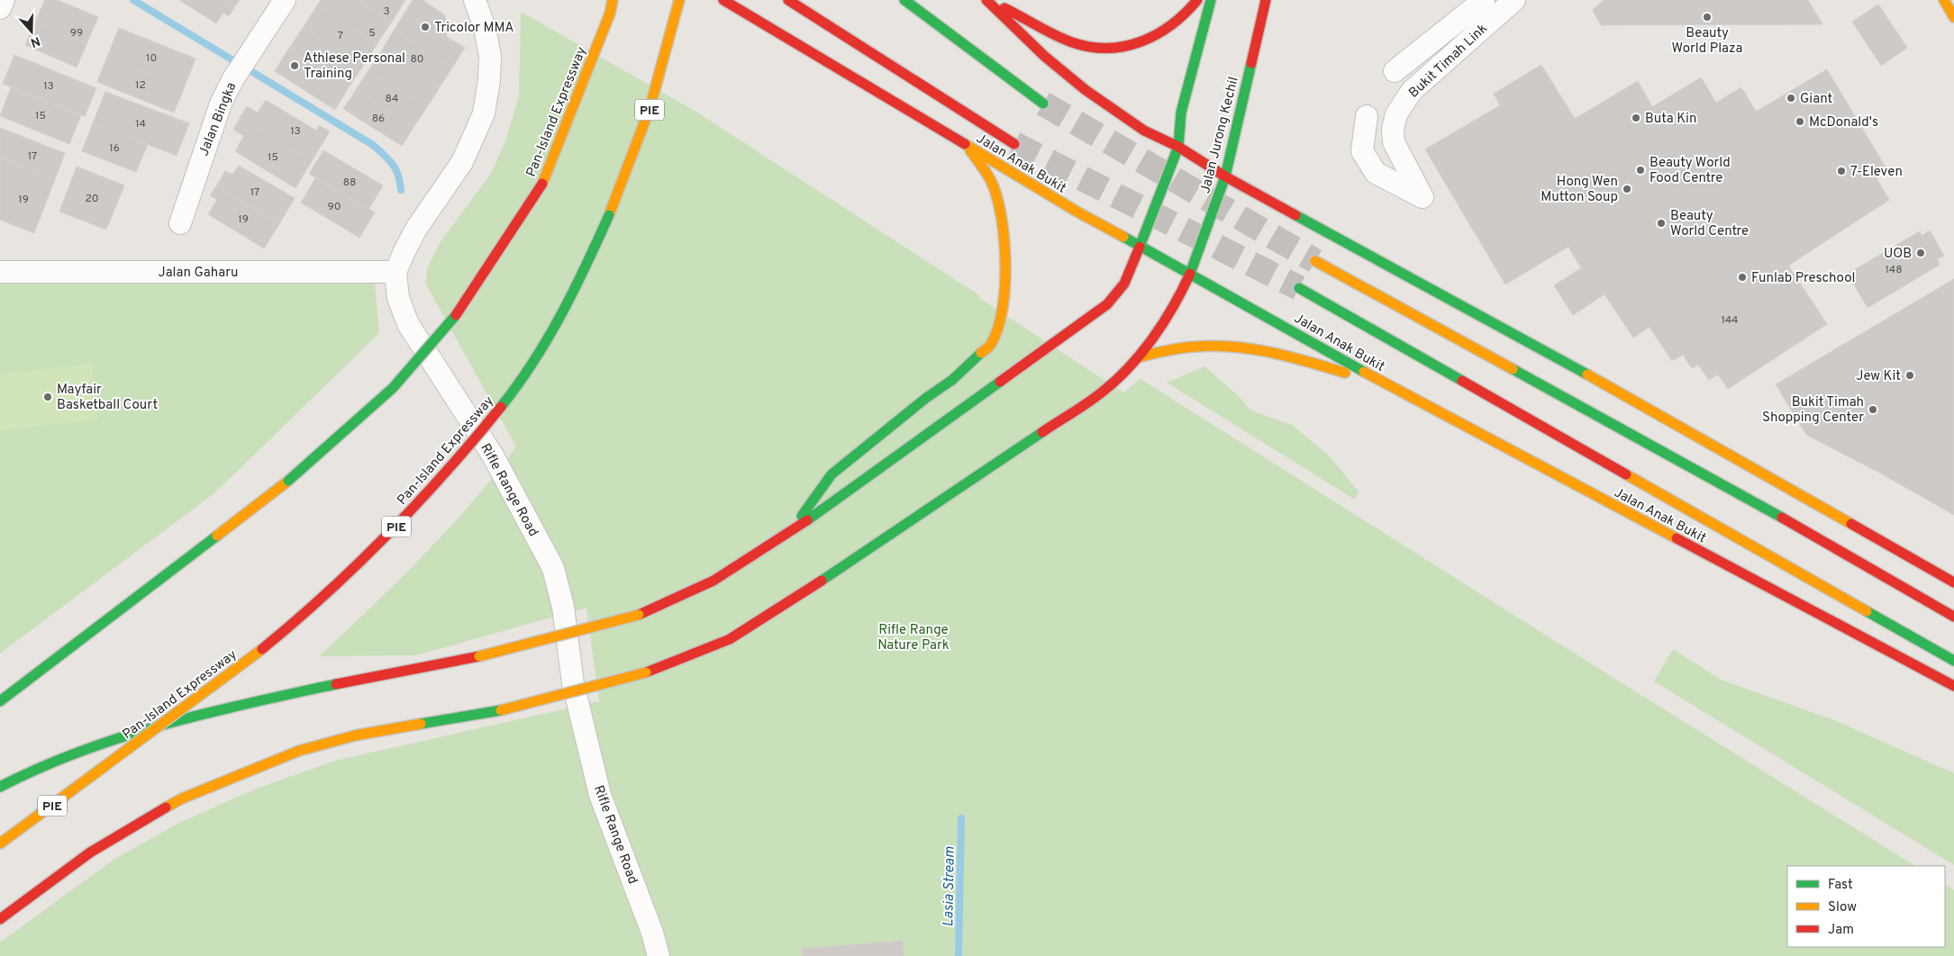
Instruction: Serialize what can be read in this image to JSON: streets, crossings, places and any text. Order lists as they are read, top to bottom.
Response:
{
  "streets": {
    "main road": [
      "PIE",
      "Pan-Island Expressway",
      "Jalan Jurong Kechil",
      "Jalan Anak Bukit"
    ],
    "street": [
      "Bukit Timah Link",
      "Jalan Bingka",
      "Jalan Gaharu",
      "Rifle Range Road"
    ]
  },
  "crossings": [
    ["Jalan Jurong Kechil", "Jalan Anak Bukit"],
    ["Jalan Gaharu", "Rifle Range Road"]
  ],
  "water": ["Lasia Stream"],
  "parks": ["Rifle Range Nature Park"],
  "places": [
    "Beauty World Plaza",
    "Tricolor MMA",
    "Athlese Personal Training",
    "Giant",
    "Buta Kin",
    "McDonald's",
    "Beauty World Food Centre",
    "7-Eleven",
    "Hong Wen Mutton Soup",
    "Beauty World Centre",
    "UOB",
    "Funlab Preschool",
    "Jew Kit",
    "Mayfair Basketball Court",
    "Bukit Timah Shopping Center"
  ],
  "house_numbers": [
    "3",
    "99",
    "5",
    "7",
    "10",
    "80",
    "12",
    "13",
    "84",
    "15",
    "86",
    "14",
    "13",
    "16",
    "17",
    "15",
    "88",
    "17",
    "20",
    "19",
    "90",
    "19",
    "148",
    "144"
  ],
  "legend": ["Fast", "Slow", "Jam"],
  "north": "bottom"
}
